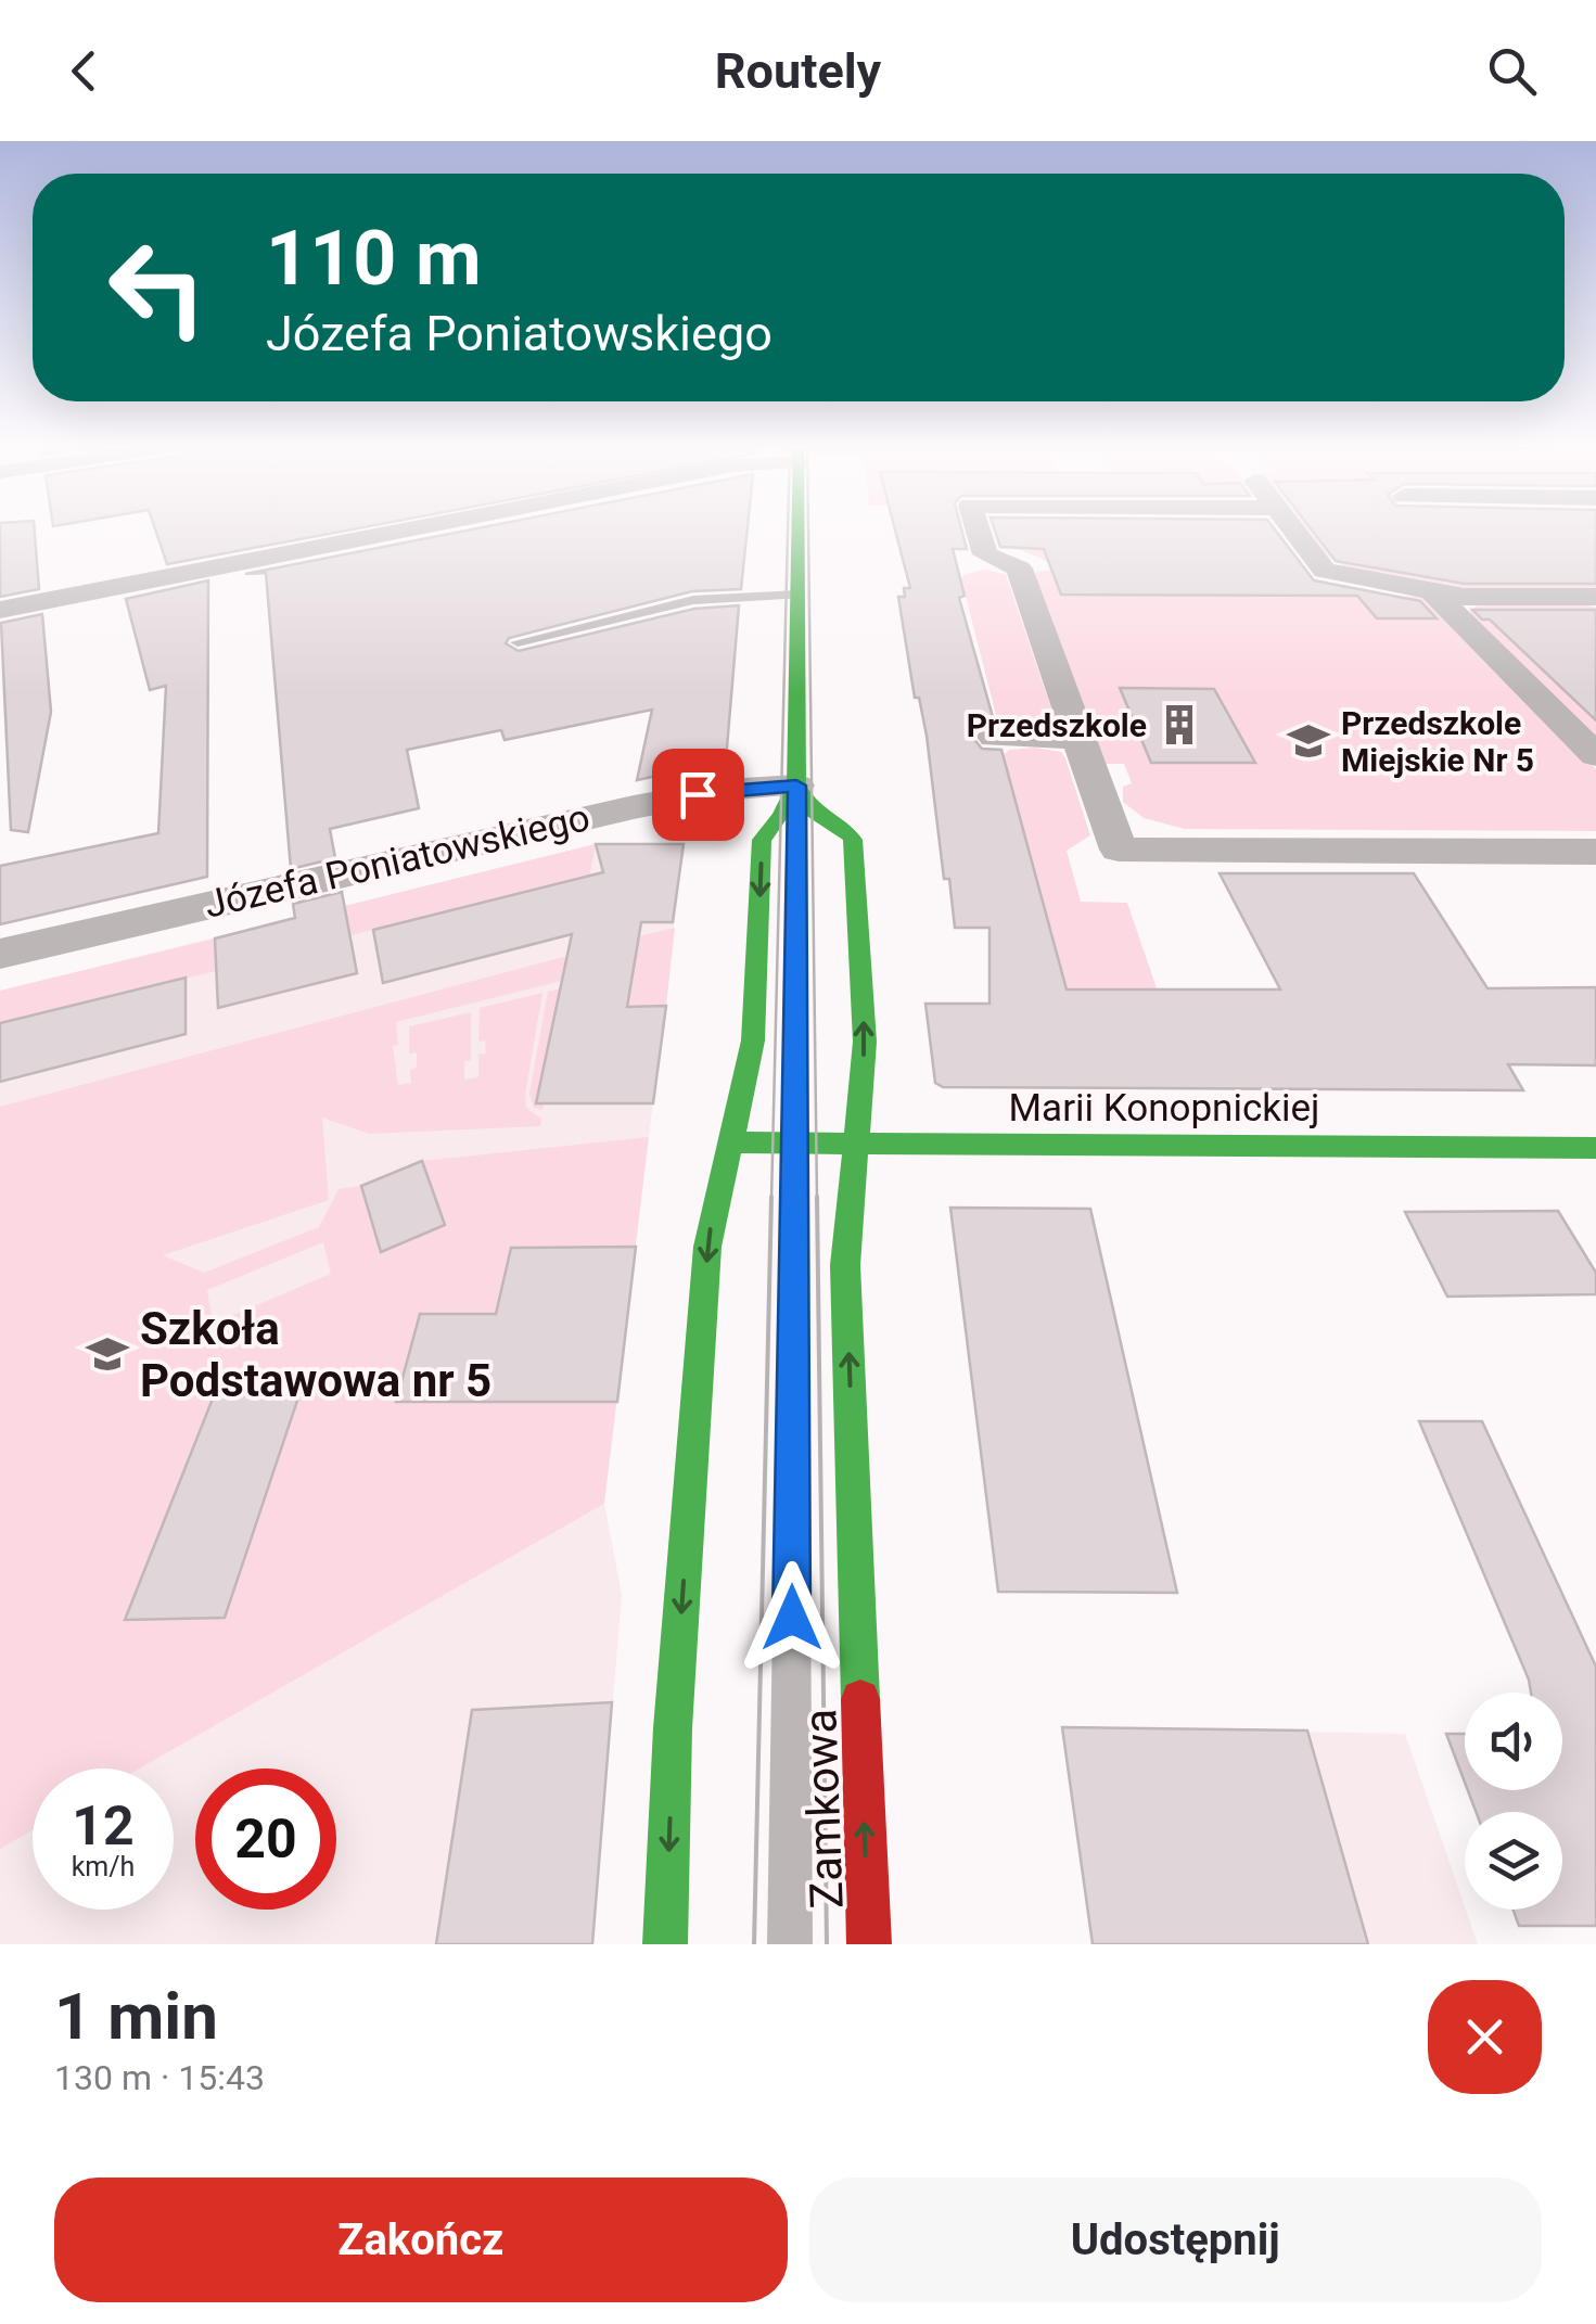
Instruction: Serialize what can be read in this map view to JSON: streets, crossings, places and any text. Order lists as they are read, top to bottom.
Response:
{
  "streets": {
    "street": ["Józefa Poniatowskiego", "Marii Konopnickiej", "Zamkowa"]
  },
  "crossings": [
    ["Józefa Poniatowskiego", "Zamkowa"],
    ["Marii Konopnickiej", "Zamkowa"]
  ],
  "places": {
    "building": ["Przedszkole"],
    "school or university": ["Przedszkole Miejskie Nr 5", "Szkoła Podstawowa nr 5"]
  },
  "page": {
    "header": "Routely",
    "turn": ["110 m", "Józefa Poniatowskiego"],
    "speed": "12 km/h",
    "limit": "20",
    "heading": ["1 min", "130 m · 15:43"],
    "buttons": ["Zakończ", "Udostępnij"]
  }
}
